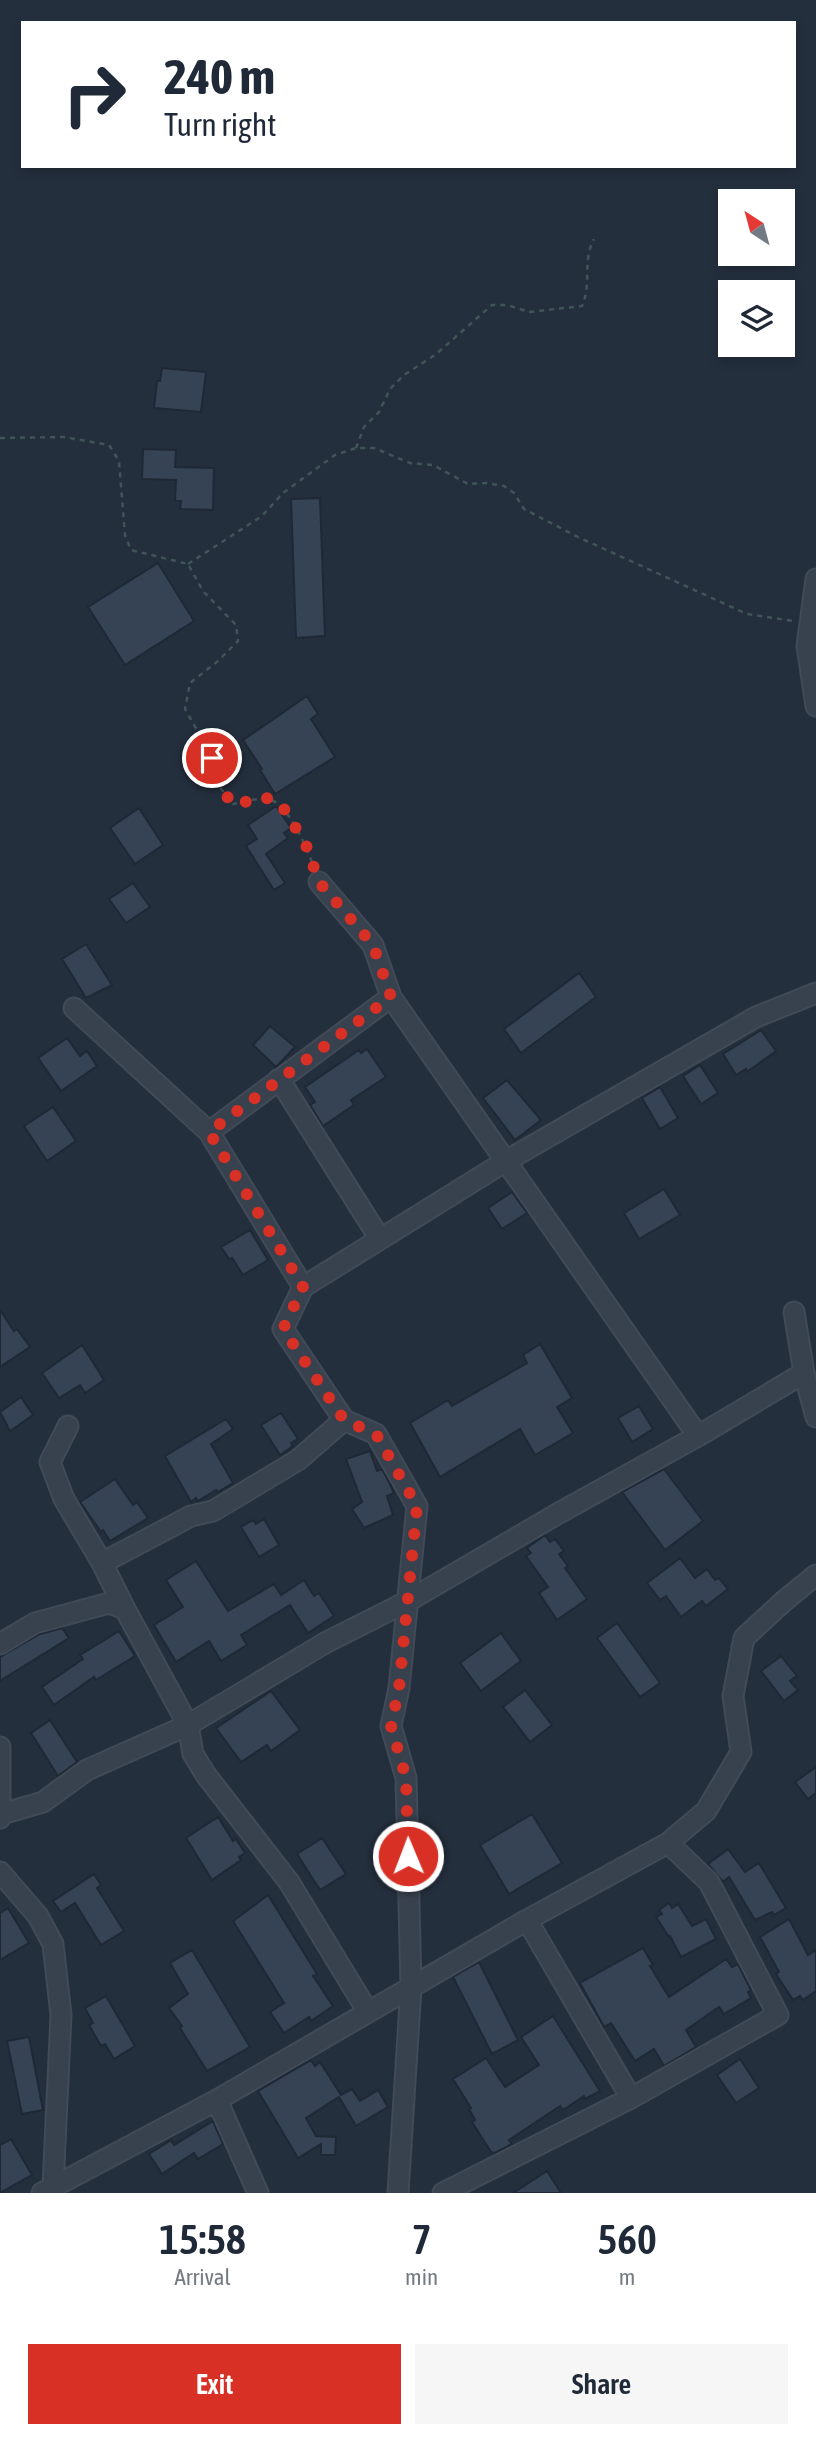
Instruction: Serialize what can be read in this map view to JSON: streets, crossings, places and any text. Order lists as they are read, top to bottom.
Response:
{
  "north": "top left",
  "page": {
    "turn": ["240 m", "Turn right"],
    "eta": [
      "15:58",
      "Arrival",
      "7",
      "min",
      "560",
      "m"
    ],
    "buttons": ["Exit", "Share"]
  }
}
